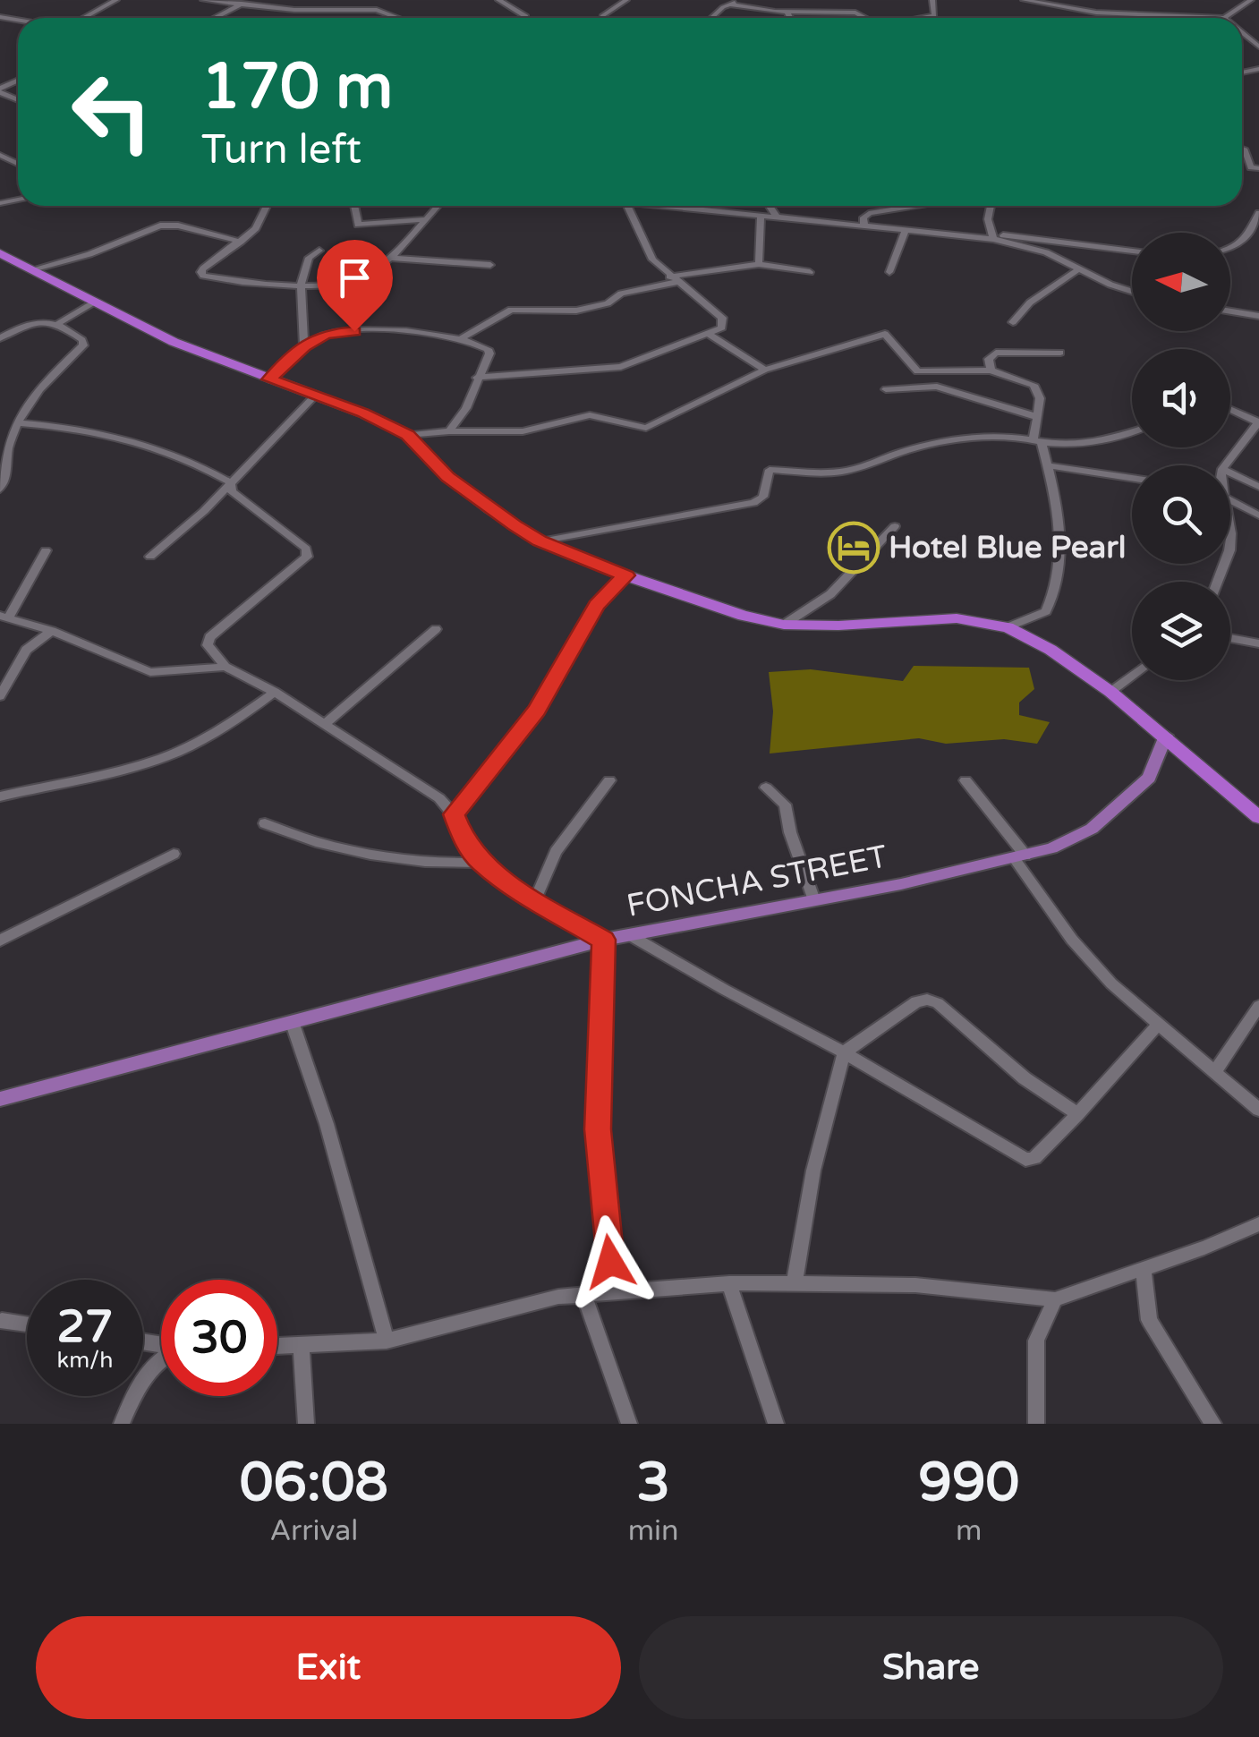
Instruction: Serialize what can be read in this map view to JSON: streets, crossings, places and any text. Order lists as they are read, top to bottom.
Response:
{
  "streets": {
    "main road": ["FONCHA STREET"]
  },
  "places": {
    "hotel": ["Hotel Blue Pearl"]
  },
  "north": "left",
  "page": {
    "turn": ["170 m", "Turn left"],
    "speed": "27 km/h",
    "limit": "30",
    "eta": [
      "06:08",
      "Arrival",
      "3",
      "min",
      "990",
      "m"
    ],
    "buttons": ["Exit", "Share"]
  }
}
